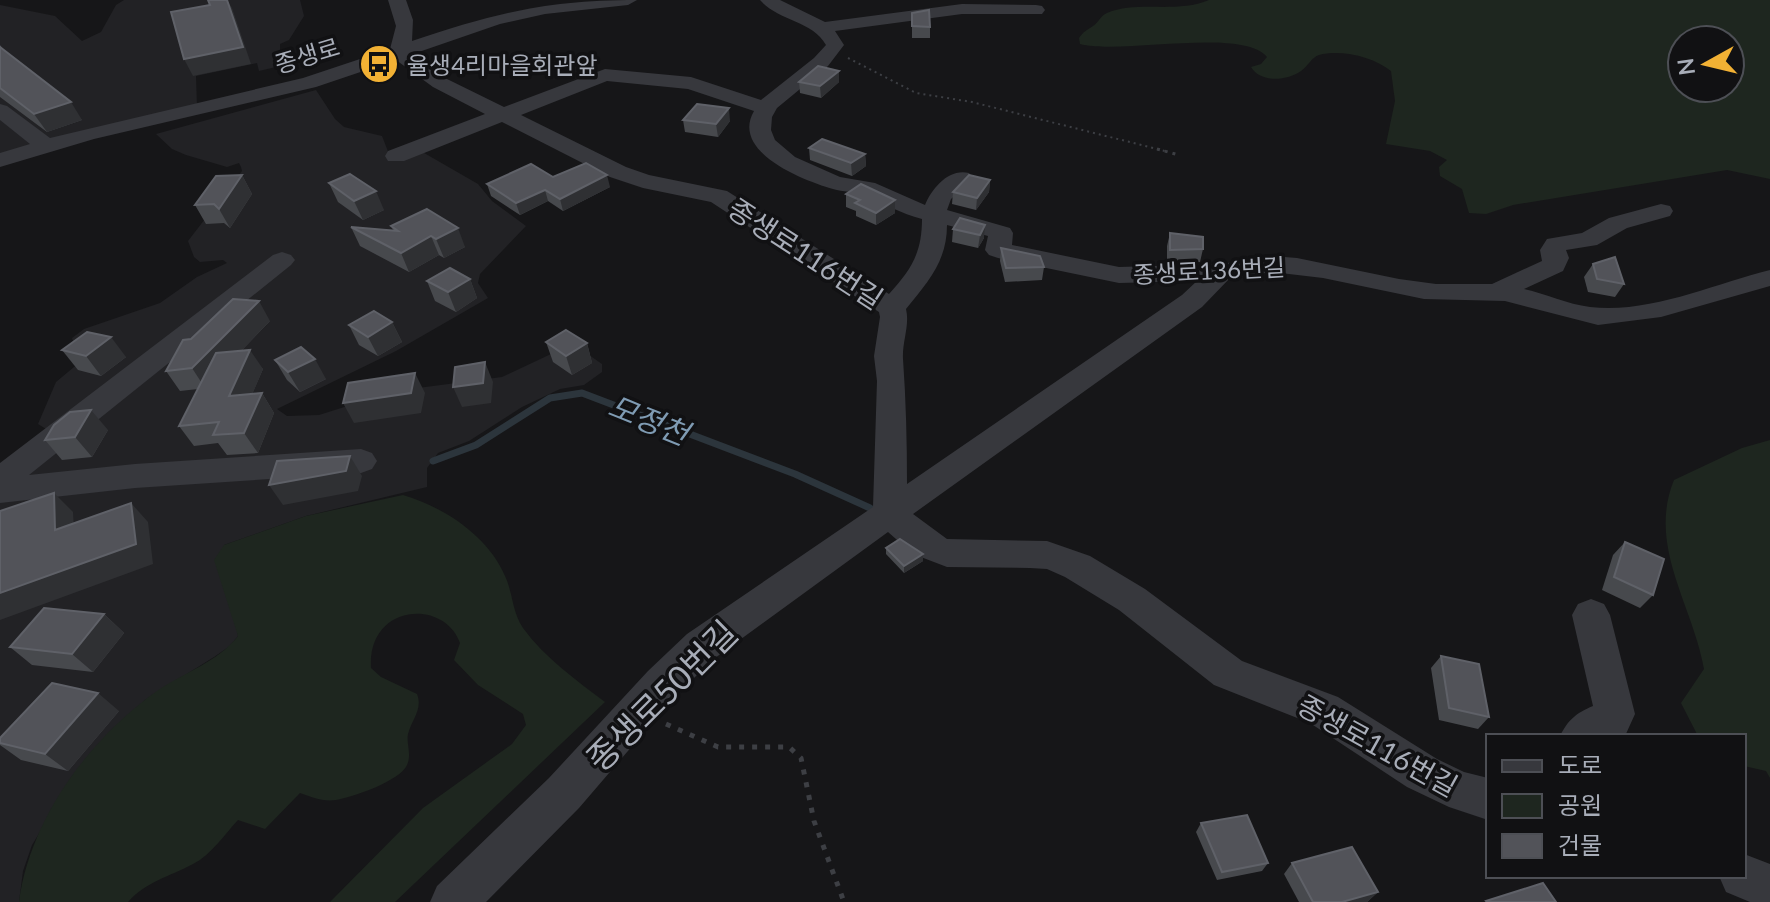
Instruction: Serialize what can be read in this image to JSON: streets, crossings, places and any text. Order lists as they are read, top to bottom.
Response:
{
  "streets": {
    "street": [
      "종생로",
      "종생로116번길",
      "종생로136번길",
      "종생로50번길"
    ]
  },
  "crossings": [
    ["종생로", "종생로116번길"],
    ["종생로116번길", "종생로50번길"],
    ["종생로136번길", "종생로50번길"]
  ],
  "water": ["모정천"],
  "places": {
    "bus stop": ["율생4리마을회관앞"]
  },
  "legend": ["도로", "공원", "건물"],
  "north": "left"
}
